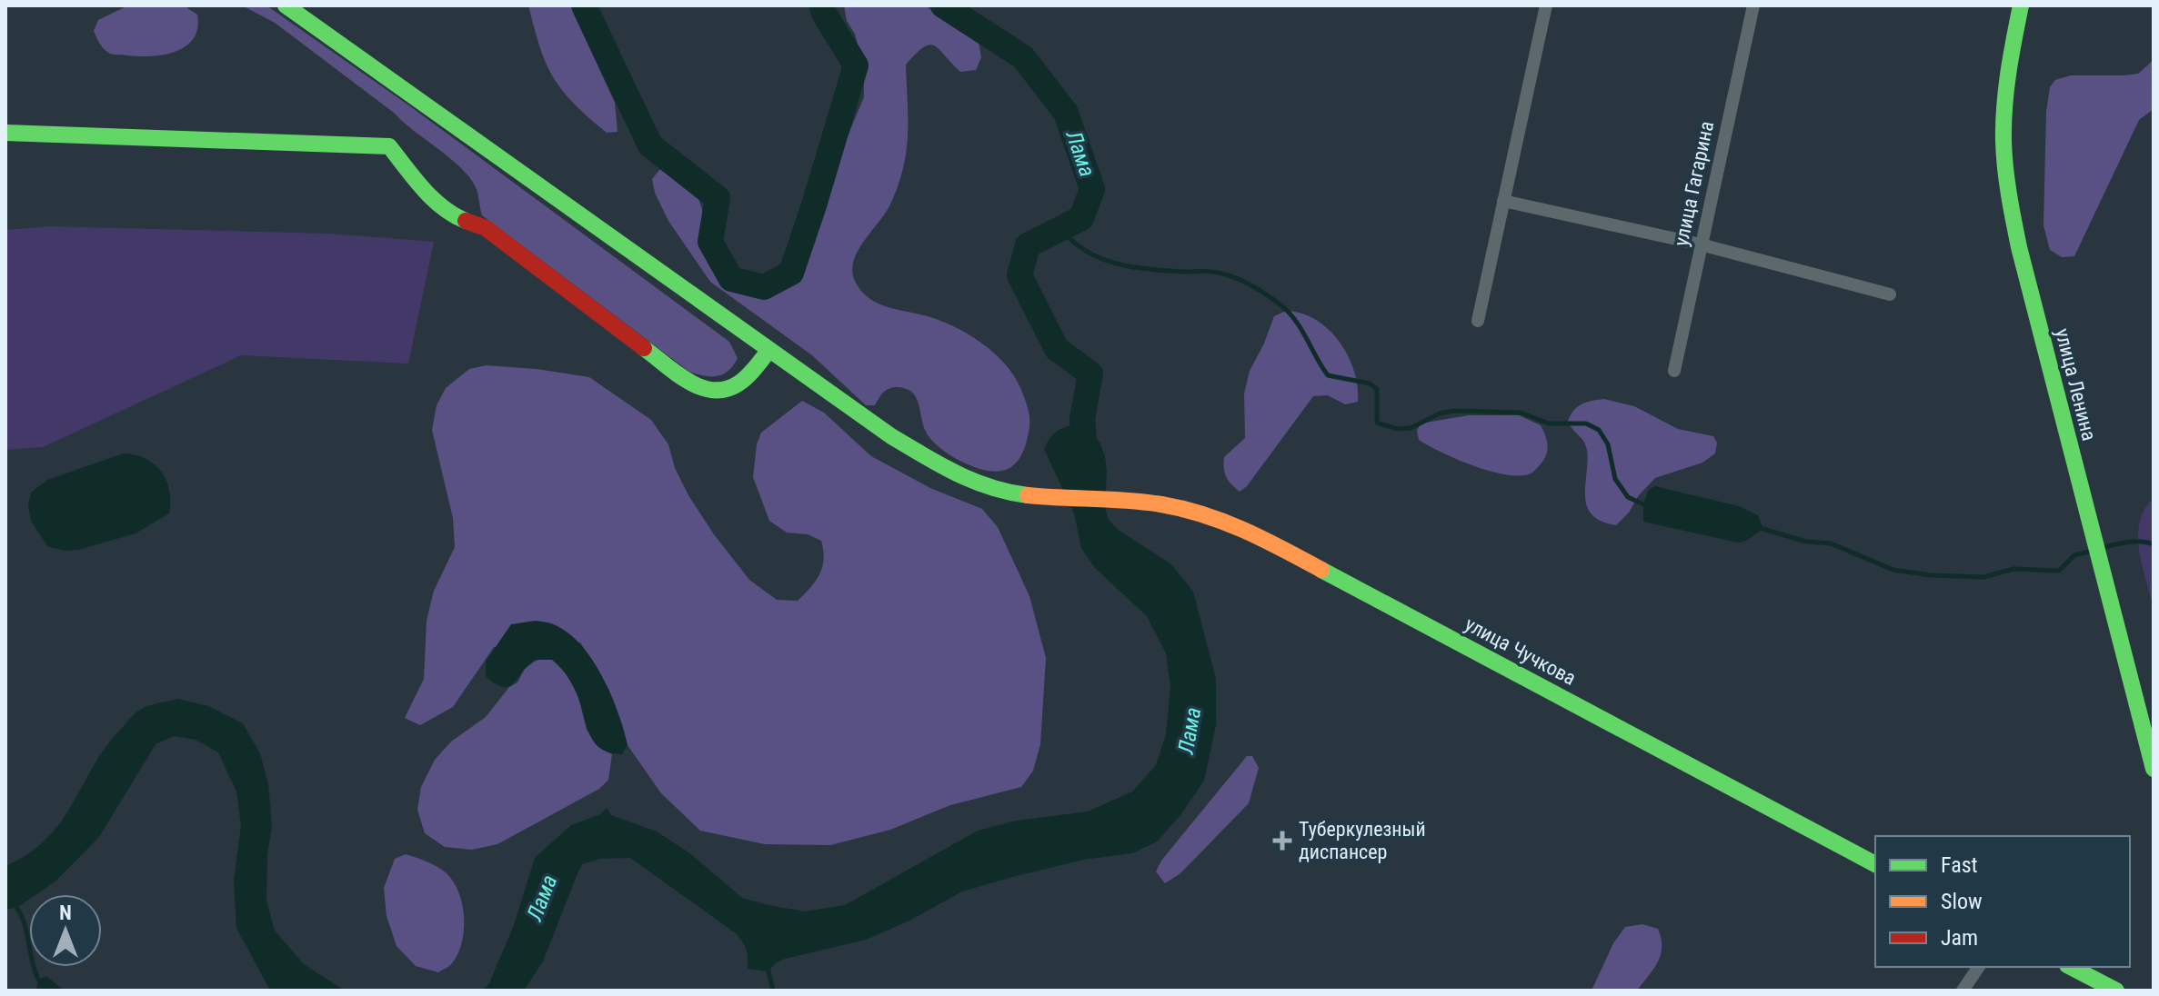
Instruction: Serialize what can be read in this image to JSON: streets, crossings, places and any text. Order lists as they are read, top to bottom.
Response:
{
  "streets": {
    "street": ["улица Гагарина", "улица Ленина", "улица Чучкова"]
  },
  "water": ["Лама"],
  "places": {
    "health": ["Туберкулезный диспансер"]
  },
  "legend": ["Fast", "Slow", "Jam"],
  "north": "top"
}
